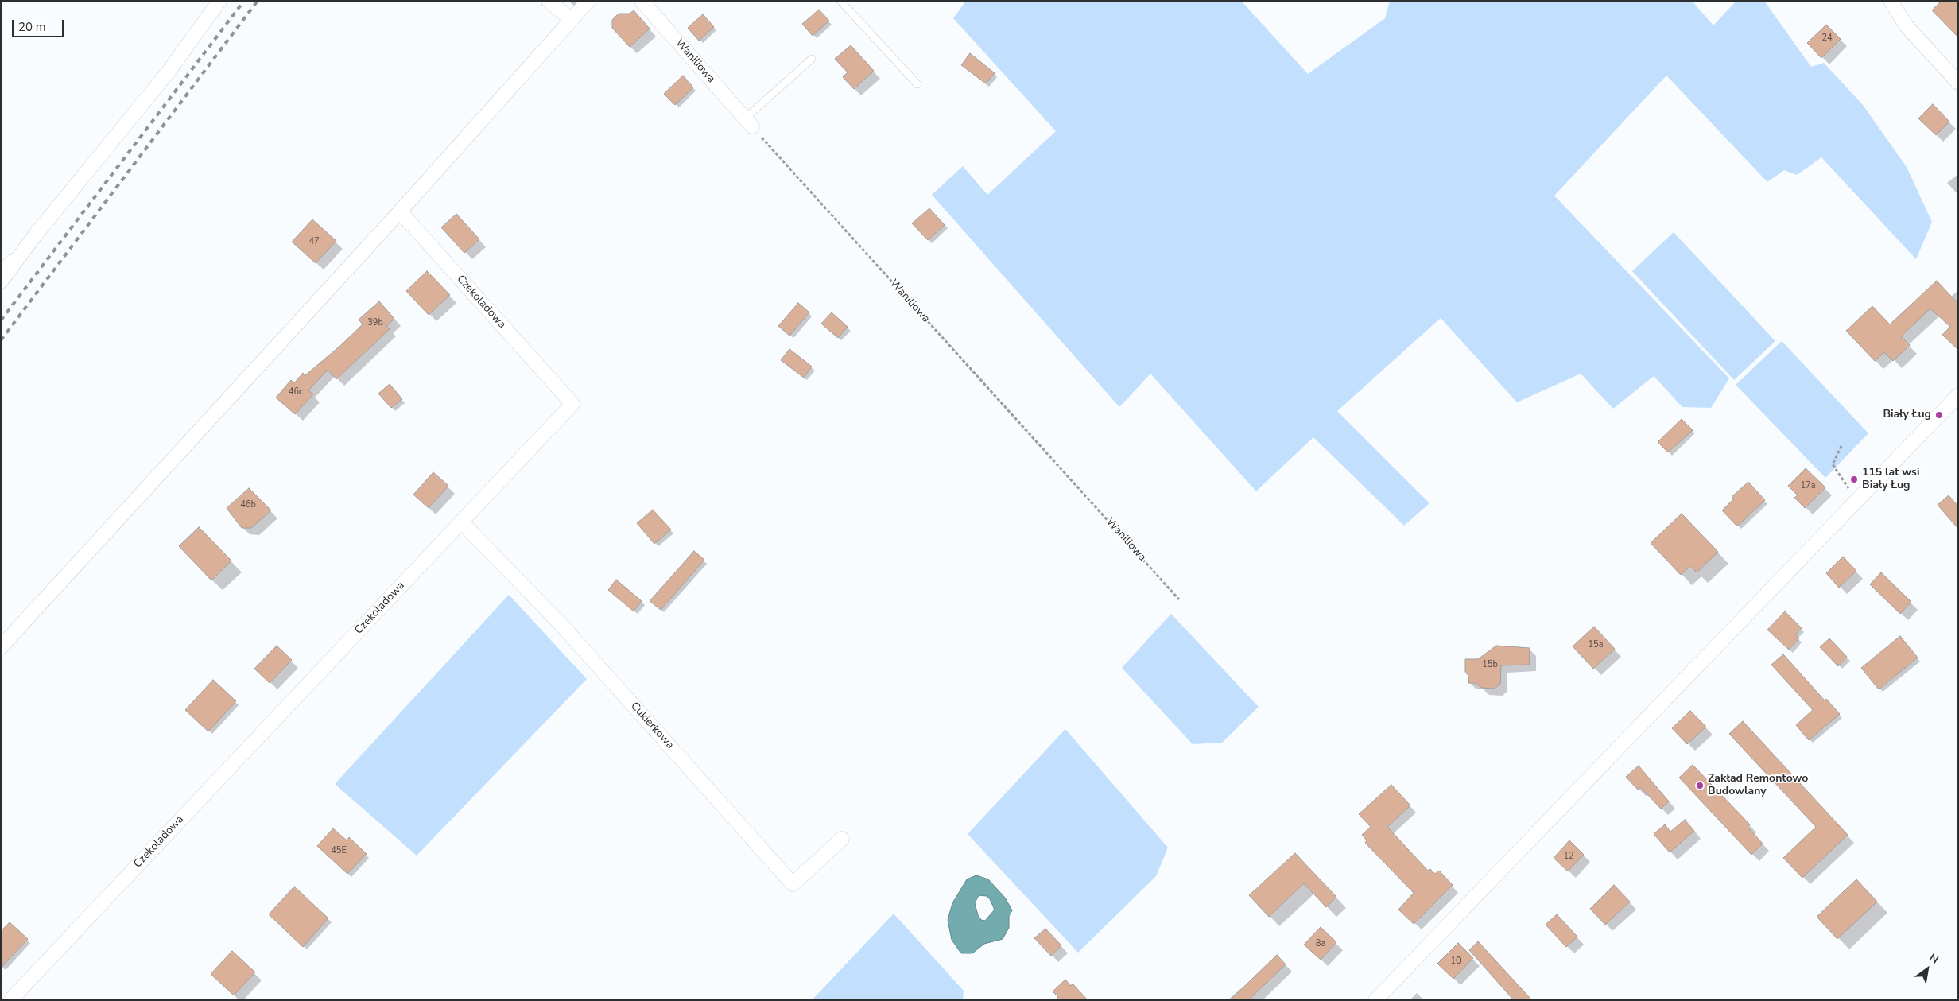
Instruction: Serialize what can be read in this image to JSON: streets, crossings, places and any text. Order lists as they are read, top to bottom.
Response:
{
  "streets": {
    "street": ["Waniliowa", "Czekoladowa", "Cukierkowa"]
  },
  "crossings": [
    ["Czekoladowa", "Cukierkowa"]
  ],
  "places": ["Biały Ług", "115 lat wsi Biały Ług", "Zakład Remontowo Budowlany"],
  "house_numbers": [
    "24",
    "47",
    "39b",
    "46c",
    "17a",
    "46b",
    "15a",
    "15b",
    "45E",
    "12",
    "8a",
    "10"
  ],
  "scale_bar": "20 m",
  "north": "top right"
}
